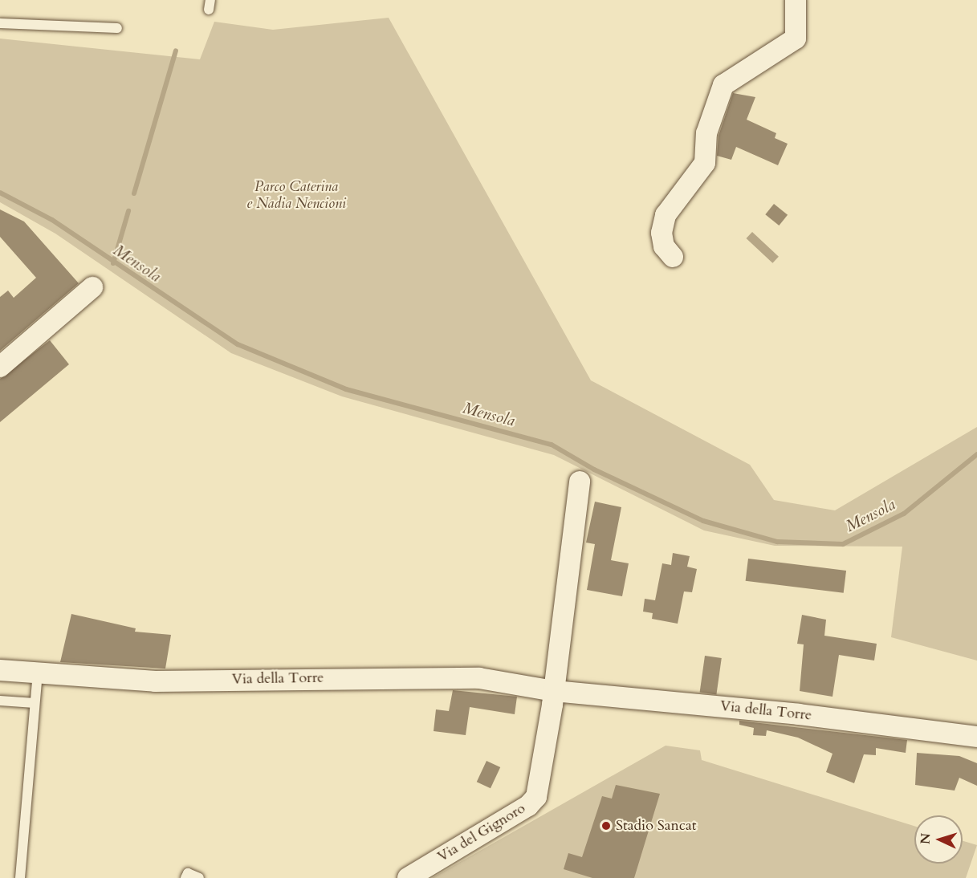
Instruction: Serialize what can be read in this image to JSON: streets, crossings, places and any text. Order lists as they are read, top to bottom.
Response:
{
  "streets": {
    "street": ["Via della Torre", "Via del Gignoro"]
  },
  "crossings": [
    ["Via della Torre", "Via del Gignoro"]
  ],
  "water": ["Mensola"],
  "parks": ["Parco Caterina e Nadia Nencioni"],
  "places": ["Stadio Sancat"],
  "north": "left"
}
